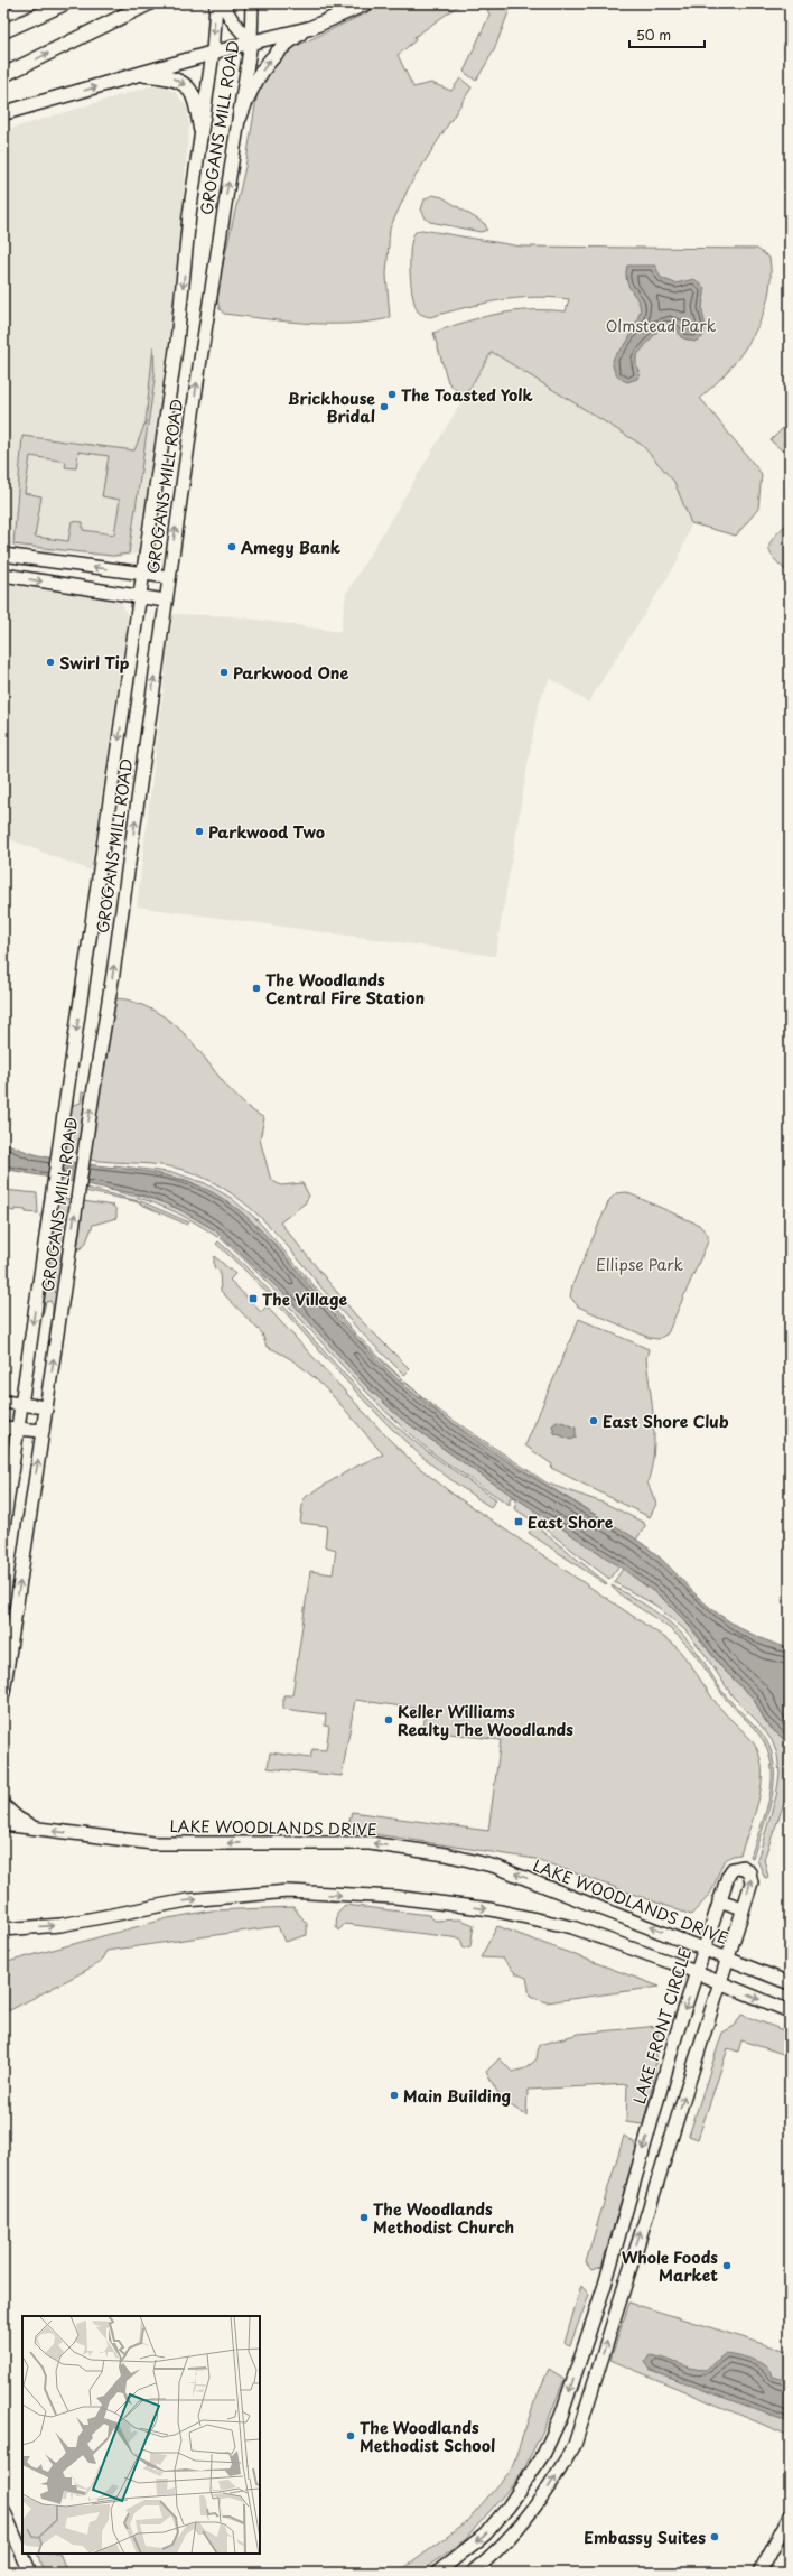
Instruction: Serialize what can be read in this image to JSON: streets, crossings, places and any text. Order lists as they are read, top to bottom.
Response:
{
  "streets": {
    "main road": ["GROGANS MILL ROAD", "LAKE WOODLANDS DRIVE", "LAKE FRONT CIRCLE"]
  },
  "crossings": [
    ["LAKE WOODLANDS DRIVE", "LAKE FRONT CIRCLE"]
  ],
  "parks": ["Olmstead Park", "Ellipse Park"],
  "places": {
    "other": [
      "The Toasted Yolk",
      "Brickhouse Bridal",
      "Amegy Bank",
      "Swirl Tip",
      "Parkwood One",
      "Parkwood Two",
      "The Woodlands Central Fire Station",
      "East Shore Club",
      "Keller Williams Realty The Woodlands",
      "Main Building",
      "The Woodlands Methodist Church",
      "Whole Foods Market",
      "The Woodlands Methodist School",
      "Embassy Suites"
    ],
    "transit": ["The Village", "East Shore"]
  },
  "scale_bar": "50 m"
}
